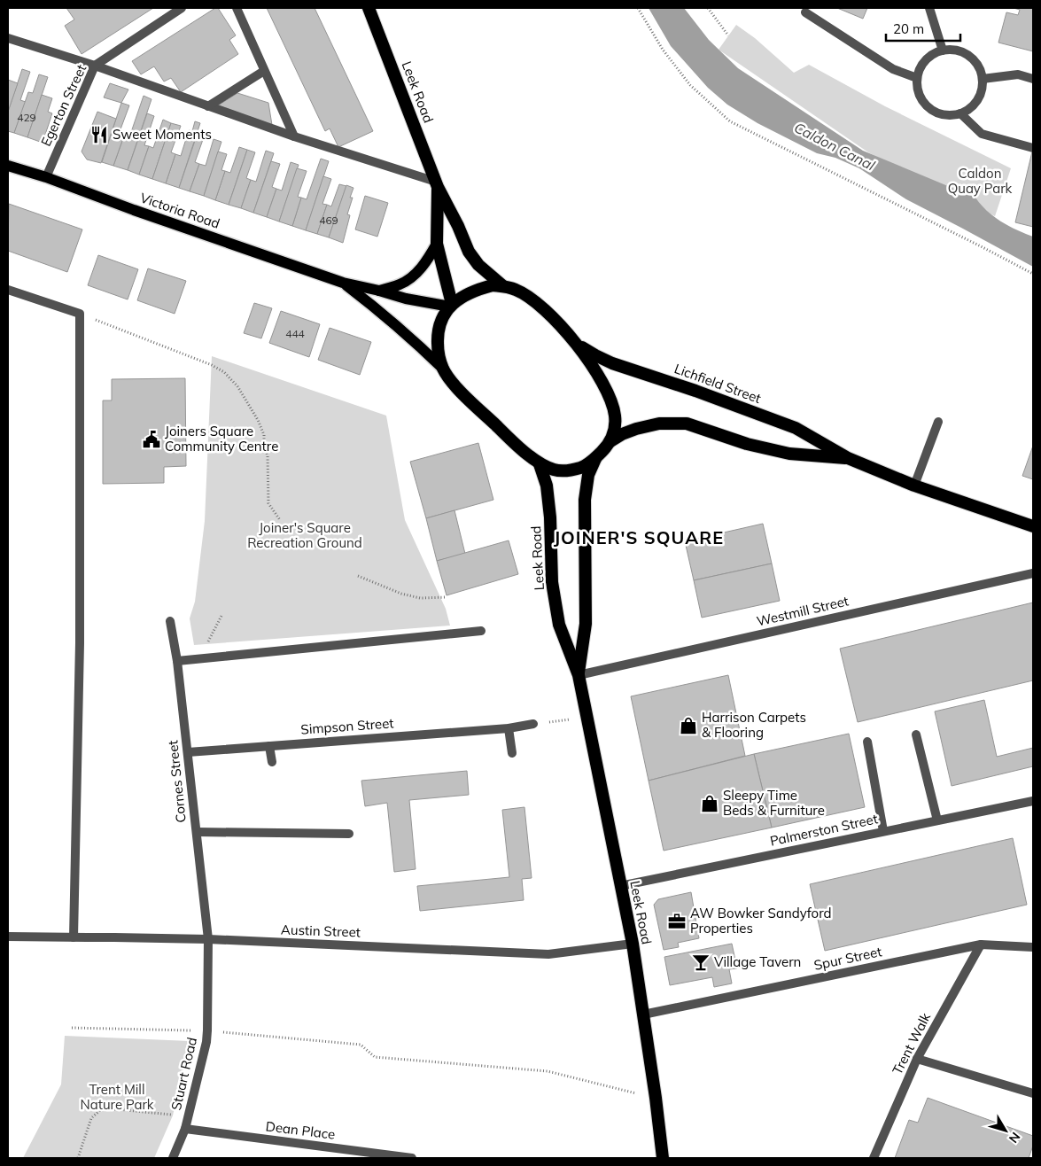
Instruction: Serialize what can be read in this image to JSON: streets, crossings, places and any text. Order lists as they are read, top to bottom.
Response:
{
  "streets": {
    "highway": ["Leek Road", "Lichfield Street"],
    "main road": ["Victoria Road"],
    "street": [
      "Egerton Street",
      "Westmill Street",
      "Simpson Street",
      "Cornes Street",
      "Palmerston Street",
      "Austin Street",
      "Spur Street",
      "Trent Walk",
      "Stuart Road",
      "Dean Place"
    ]
  },
  "crossings": [
    ["Leek Road", "Victoria Road"],
    ["Leek Road", "Westmill Street"],
    ["Leek Road", "Palmerston Street"],
    ["Leek Road", "Austin Street"],
    ["Leek Road", "Spur Street"],
    ["Egerton Street", "Victoria Road"],
    ["Simpson Street", "Cornes Street"],
    ["Cornes Street", "Austin Street"],
    ["Cornes Street", "Stuart Road"],
    ["Austin Street", "Stuart Road"],
    ["Spur Street", "Trent Walk"],
    ["Stuart Road", "Dean Place"]
  ],
  "districts": ["JOINER'S SQUARE"],
  "water": ["Caldon Canal"],
  "parks": ["Caldon Quay Park", "Joiner's Square Recreation Ground", "Trent Mill Nature Park"],
  "places": {
    "restaurant": ["Sweet Moments"],
    "public building": ["Joiners Square Community Centre"],
    "shop": ["Harrison Carpets & Flooring", "Sleepy Time Beds & Furniture"],
    "office": ["AW Bowker Sandyford Properties"],
    "bar": ["Village Tavern"]
  },
  "house_numbers": ["429", "469", "444"],
  "scale_bar": "20 m",
  "north": "bottom right"
}
